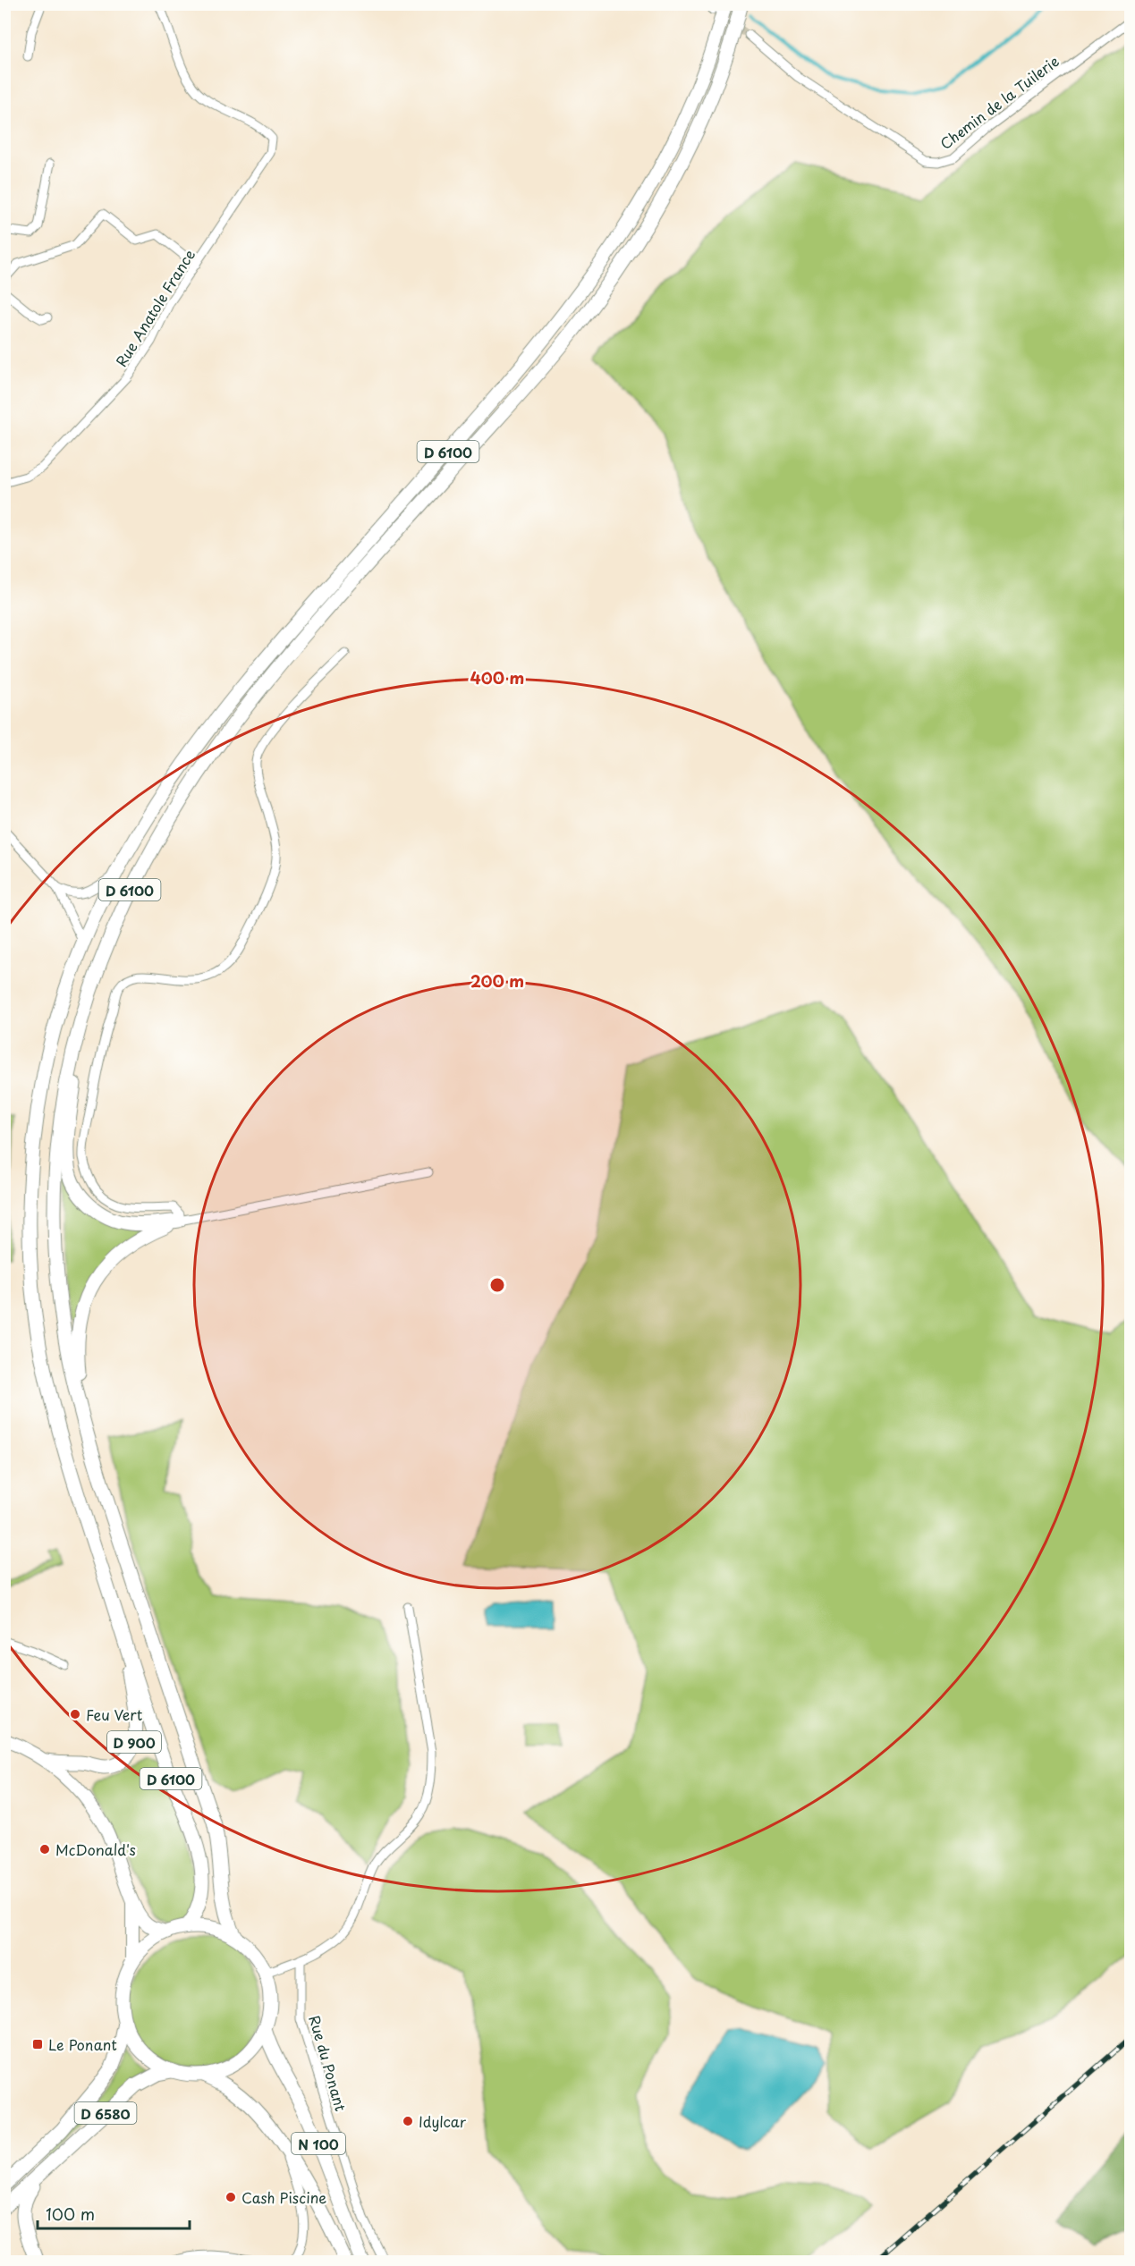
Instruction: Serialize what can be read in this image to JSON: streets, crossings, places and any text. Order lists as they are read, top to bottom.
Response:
{
  "streets": {
    "main road": [
      "D 6100",
      "D 900",
      "D 6580",
      "N 100"
    ],
    "street": ["Chemin de la Tuilerie", "Rue Anatole France", "Rue du Ponant"]
  },
  "crossings": [
    ["D 6100", "D 900"],
    ["D 6100", "D 6580"],
    ["D 6100", "N 100"],
    ["D 900", "D 6580"],
    ["D 900", "N 100"],
    ["D 6580", "N 100"]
  ],
  "places": {
    "other": [
      "Feu Vert",
      "McDonald's",
      "Idylcar",
      "Cash Piscine"
    ],
    "transit": ["Le Ponant"]
  },
  "scale_bar": "100 m",
  "rings": ["400 m", "200 m"]
}
